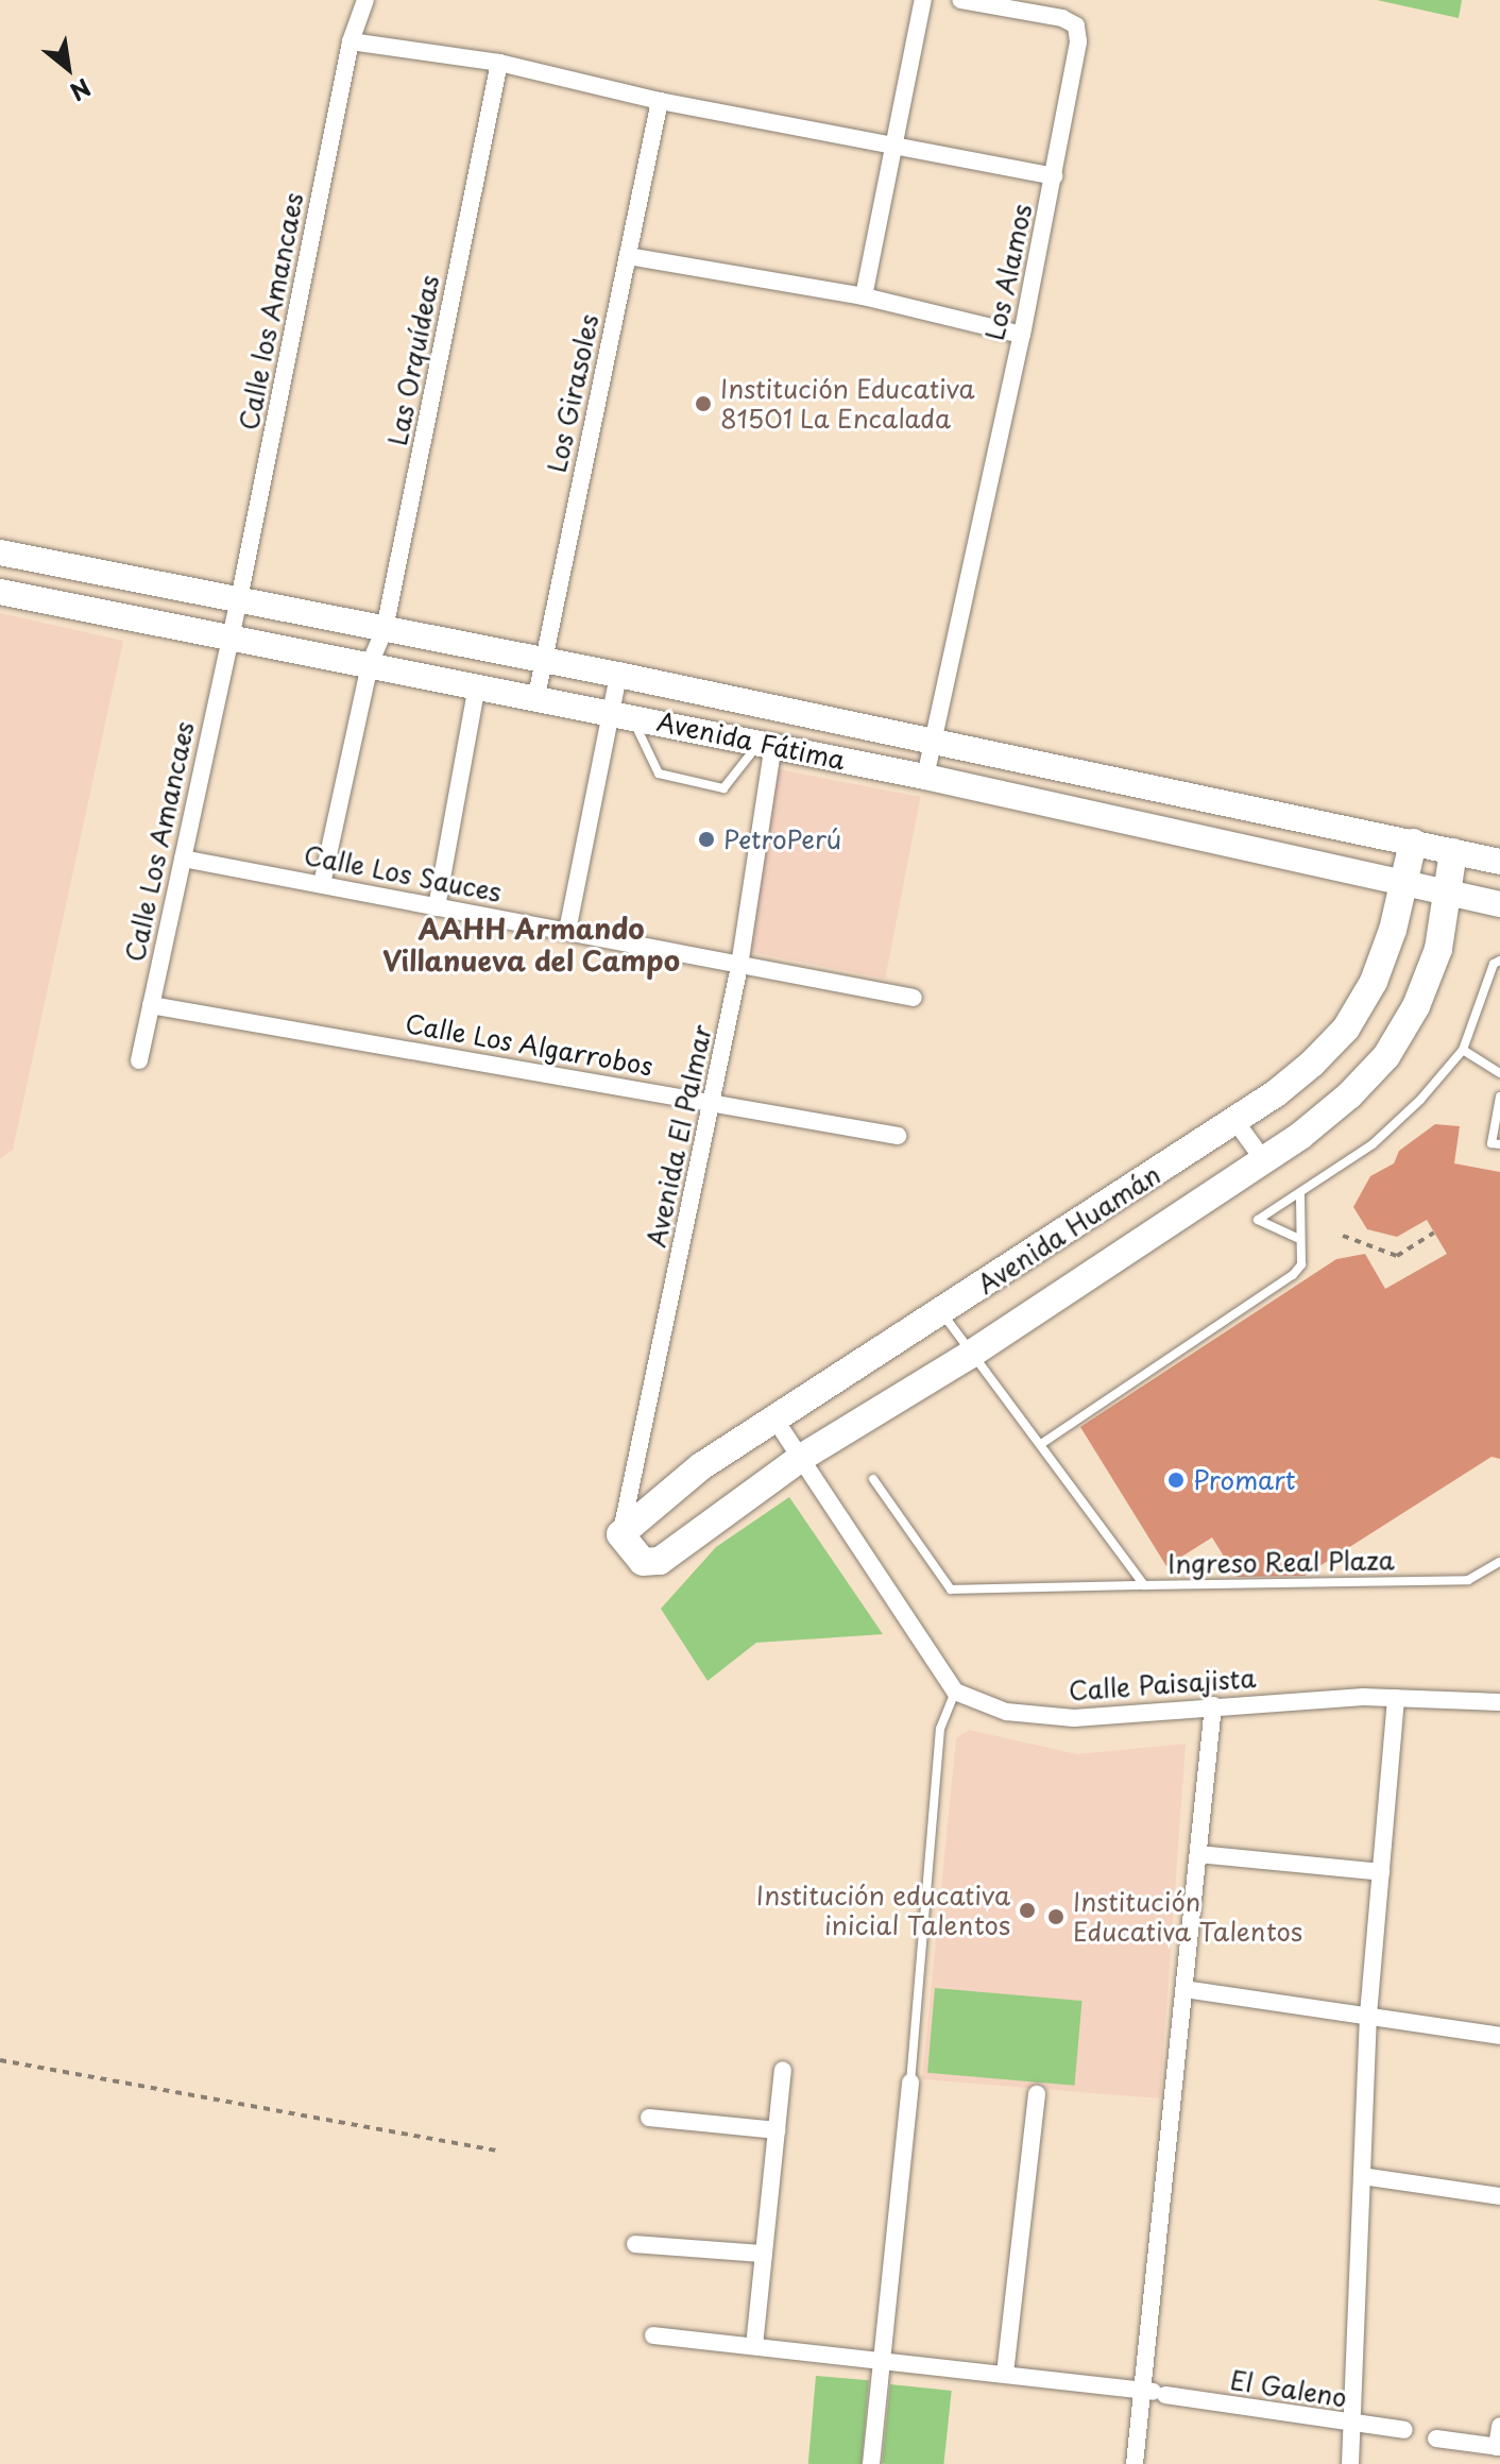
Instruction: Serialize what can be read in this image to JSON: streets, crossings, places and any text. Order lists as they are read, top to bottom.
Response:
{
  "streets": {
    "main road": ["Avenida Fátima", "Avenida Huamán"],
    "street": [
      "Los Alamos",
      "Calle los Amancaes",
      "Las Orquídeas",
      "Los Girasoles",
      "Calle Los Amancaes",
      "Calle Los Sauces",
      "Calle Los Algarrobos",
      "Avenida El Palmar",
      "Calle Paisajista",
      "El Galeno"
    ],
    "lane": ["Ingreso Real Plaza"]
  },
  "crossings": [
    ["Los Alamos", "Avenida Fátima"],
    ["Calle los Amancaes", "Avenida Fátima"],
    ["Calle los Amancaes", "Calle Los Amancaes"],
    ["Las Orquídeas", "Avenida Fátima"],
    ["Las Orquídeas", "Calle Los Sauces"],
    ["Los Girasoles", "Avenida Fátima"],
    ["Avenida Fátima", "Calle Los Amancaes"],
    ["Avenida Fátima", "Avenida El Palmar"],
    ["Avenida Fátima", "Avenida Huamán"],
    ["Calle Los Amancaes", "Calle Los Sauces"],
    ["Calle Los Amancaes", "Calle Los Algarrobos"],
    ["Calle Los Sauces", "Avenida El Palmar"],
    ["Calle Los Algarrobos", "Avenida El Palmar"],
    ["Avenida El Palmar", "Avenida Huamán"],
    ["Avenida Huamán", "Ingreso Real Plaza"]
  ],
  "districts": ["AAHH Armando Villanueva del Campo"],
  "places": [
    "Institución Educativa 81501 La Encalada",
    "PetroPerú",
    "Promart",
    "Institución educativa inicial Talentos",
    "Institución Educativa Talentos"
  ],
  "north": "bottom right"
}
